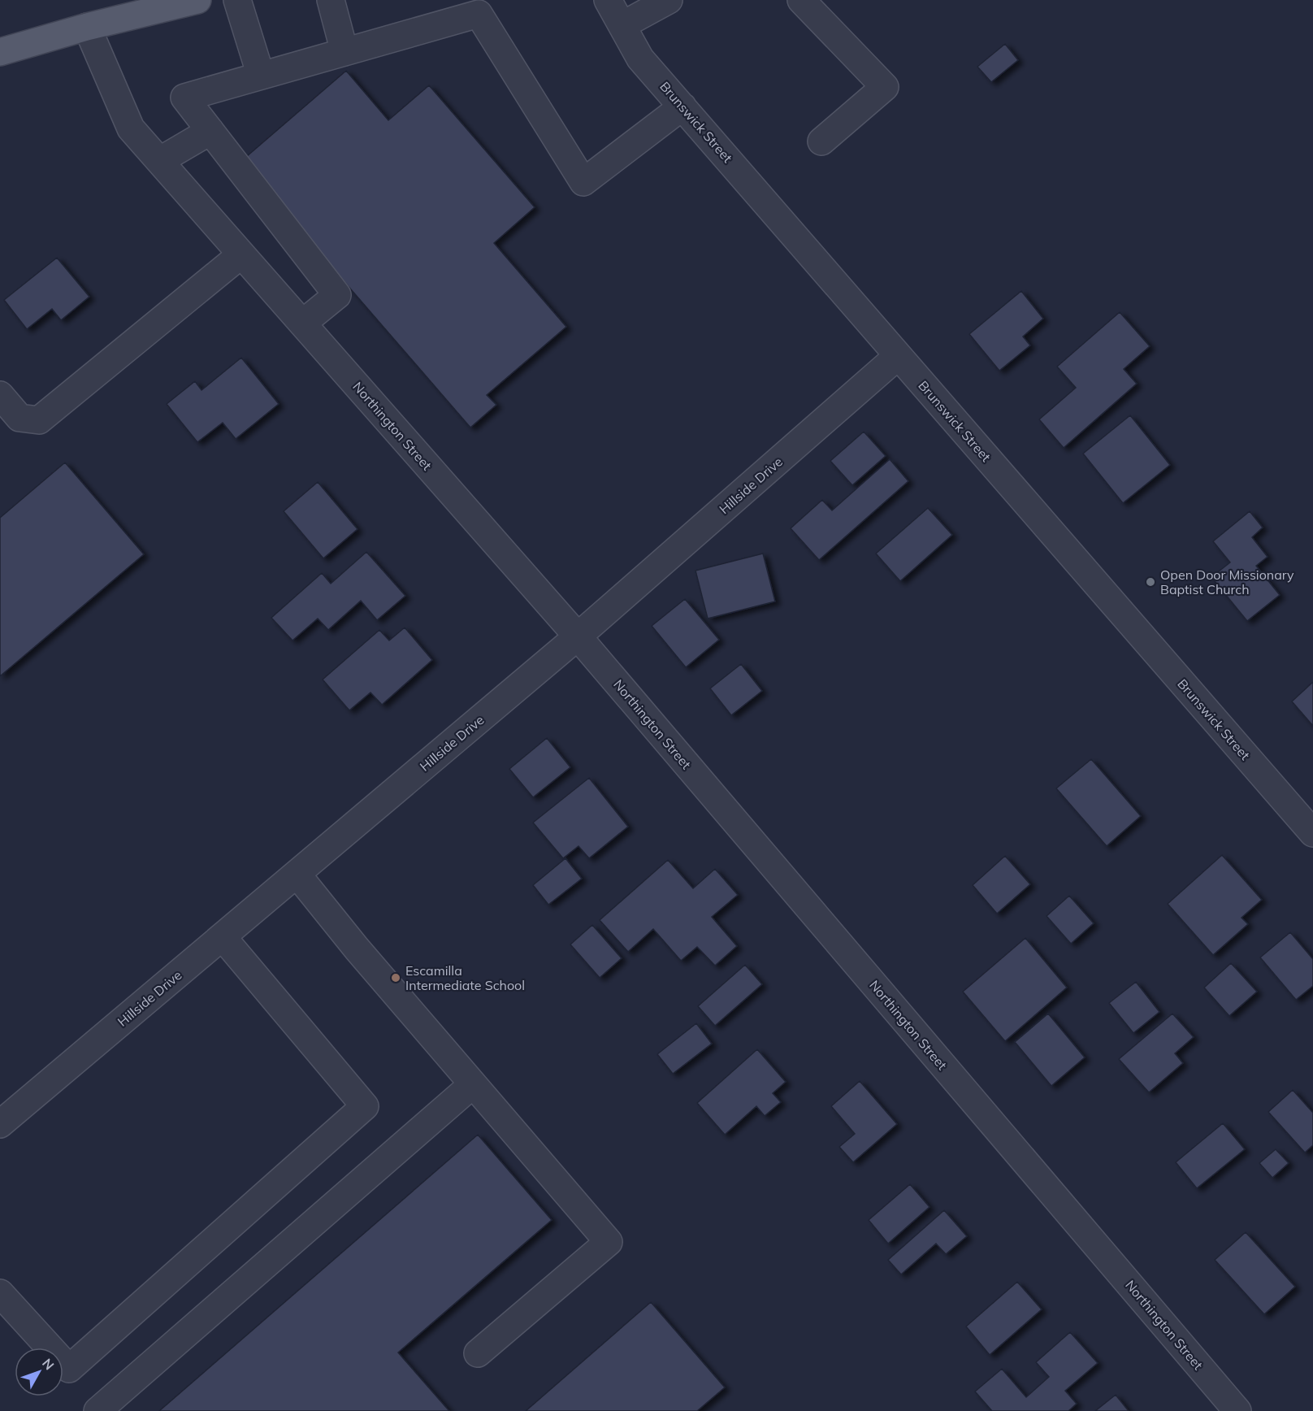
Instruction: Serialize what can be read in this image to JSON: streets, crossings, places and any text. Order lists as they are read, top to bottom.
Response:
{
  "streets": {
    "street": ["Brunswick Street", "Northington Street", "Hillside Drive"]
  },
  "crossings": [
    ["Brunswick Street", "Hillside Drive"],
    ["Northington Street", "Hillside Drive"]
  ],
  "places": ["Open Door Missionary Baptist Church", "Escamilla Intermediate School"],
  "north": "top right"
}
